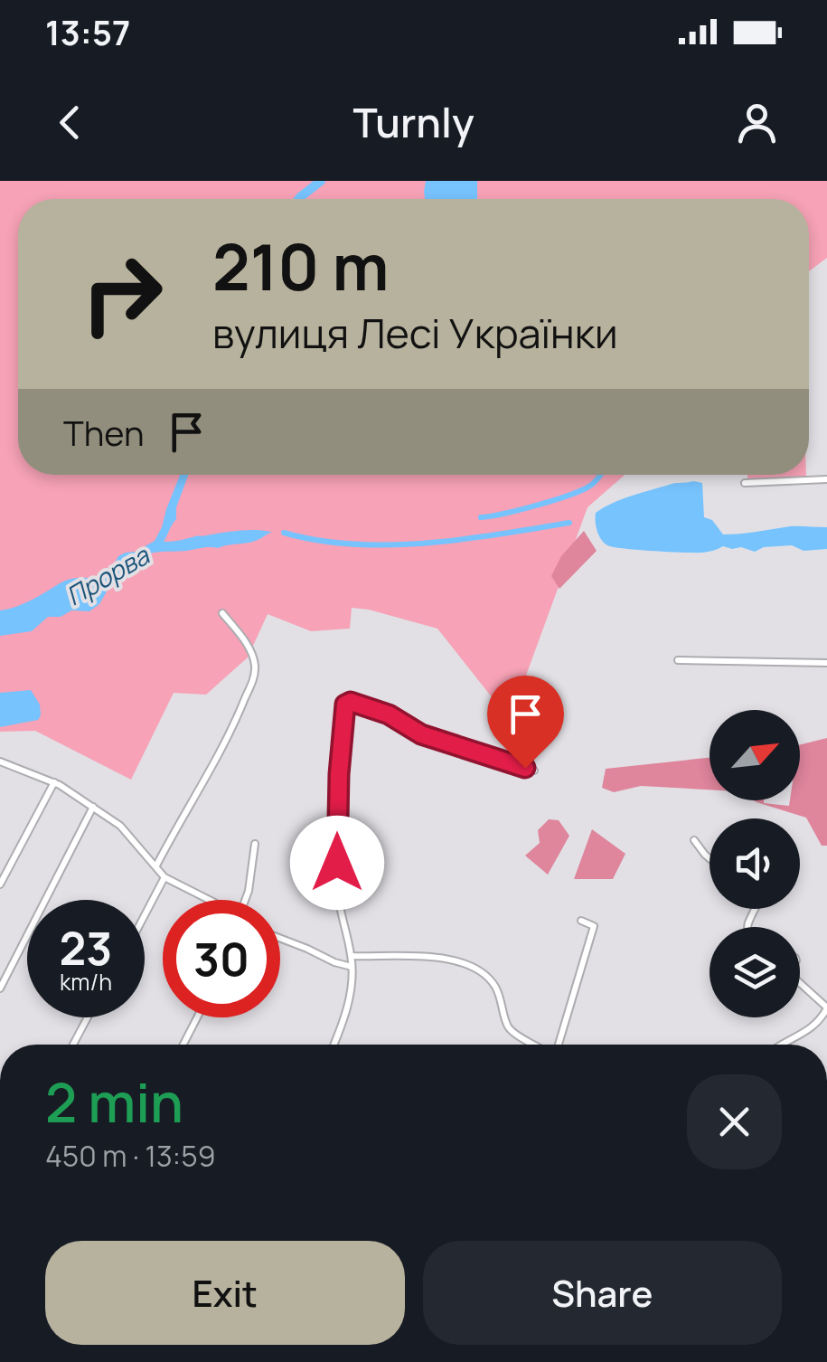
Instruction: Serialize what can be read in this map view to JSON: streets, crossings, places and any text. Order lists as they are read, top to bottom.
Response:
{
  "water": ["Прорва"],
  "north": "top right",
  "page": {
    "status": "13:57",
    "header": "Turnly",
    "turn": ["210 m", "вулиця Лесі Українки"],
    "then": "Then",
    "speed": "23 km/h",
    "limit": "30",
    "heading": ["2 min", "450 m · 13:59"],
    "buttons": ["Exit", "Share"]
  }
}
